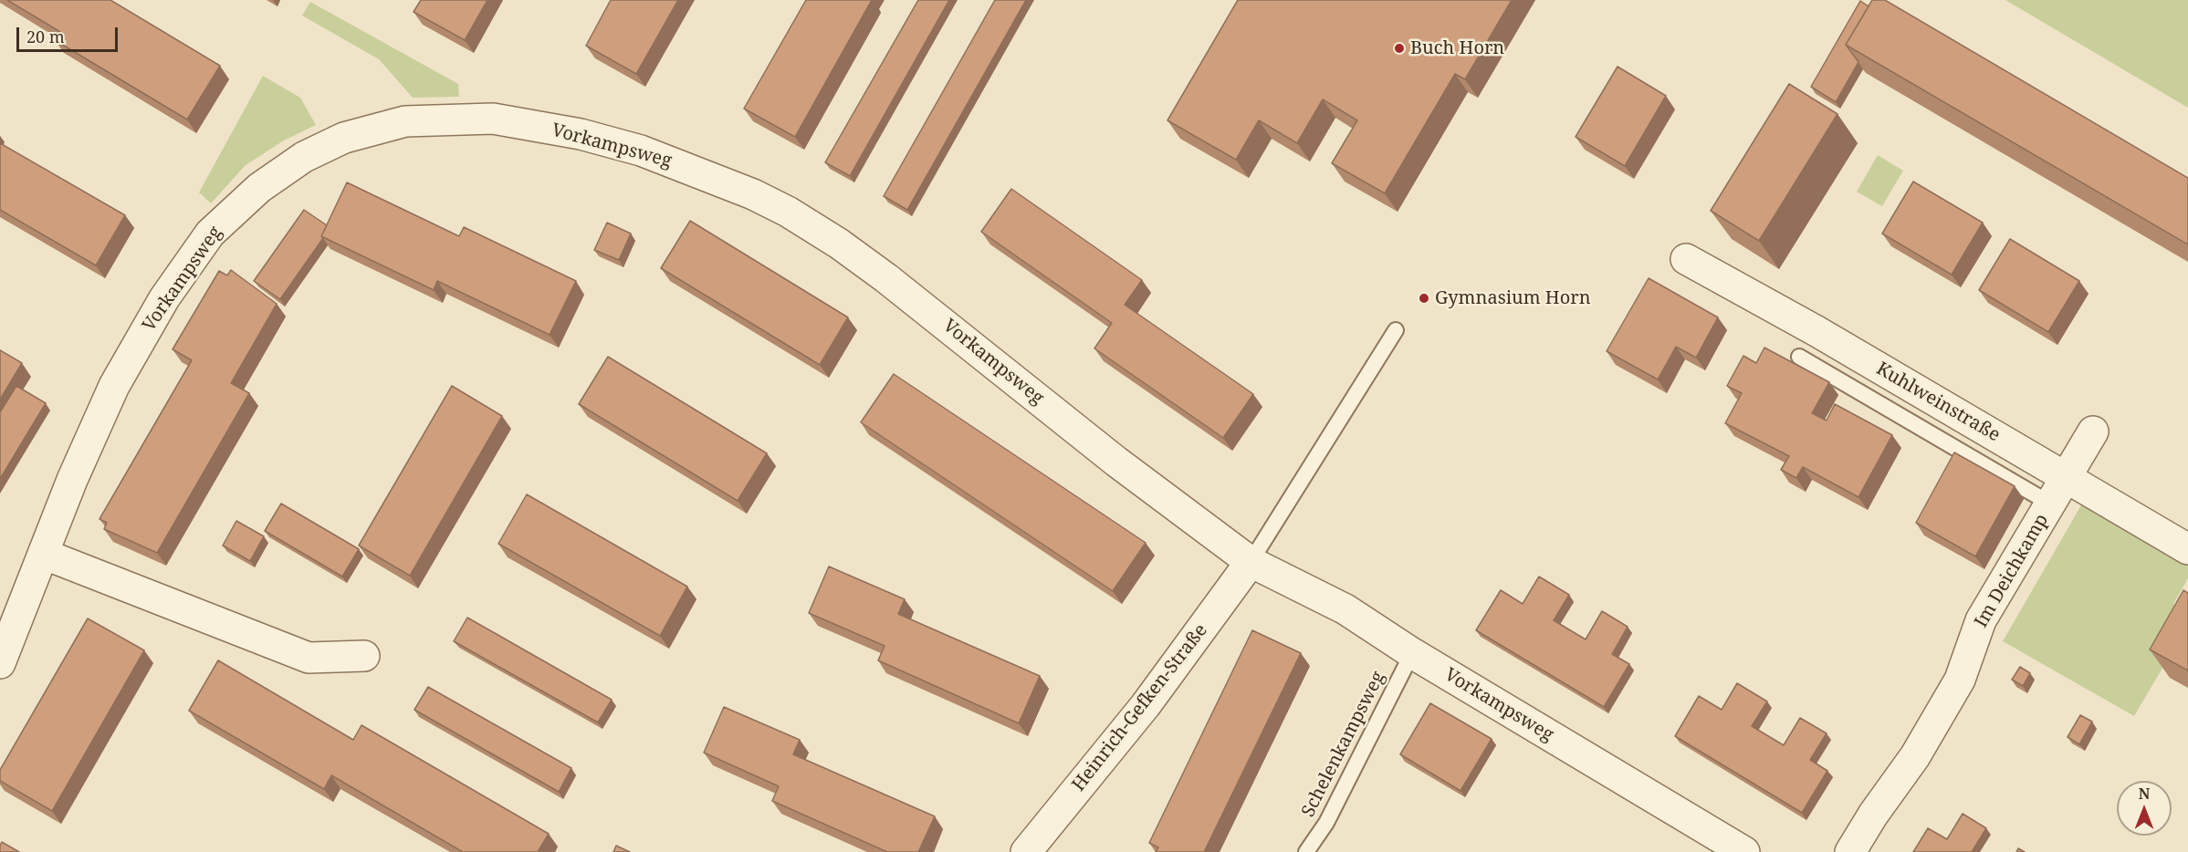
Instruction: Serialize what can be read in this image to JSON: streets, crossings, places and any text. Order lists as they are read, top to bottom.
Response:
{
  "streets": {
    "street": [
      "Vorkampsweg",
      "Kuhlweinstraße",
      "Im Deichkamp",
      "Heinrich-Gefken-Straße"
    ],
    "lane": ["Schelenkampsweg"]
  },
  "crossings": [
    ["Vorkampsweg", "Heinrich-Gefken-Straße"],
    ["Vorkampsweg", "Schelenkampsweg"],
    ["Kuhlweinstraße", "Im Deichkamp"]
  ],
  "places": ["Buch Horn", "Gymnasium Horn"],
  "scale_bar": "20 m",
  "north": "top"
}
